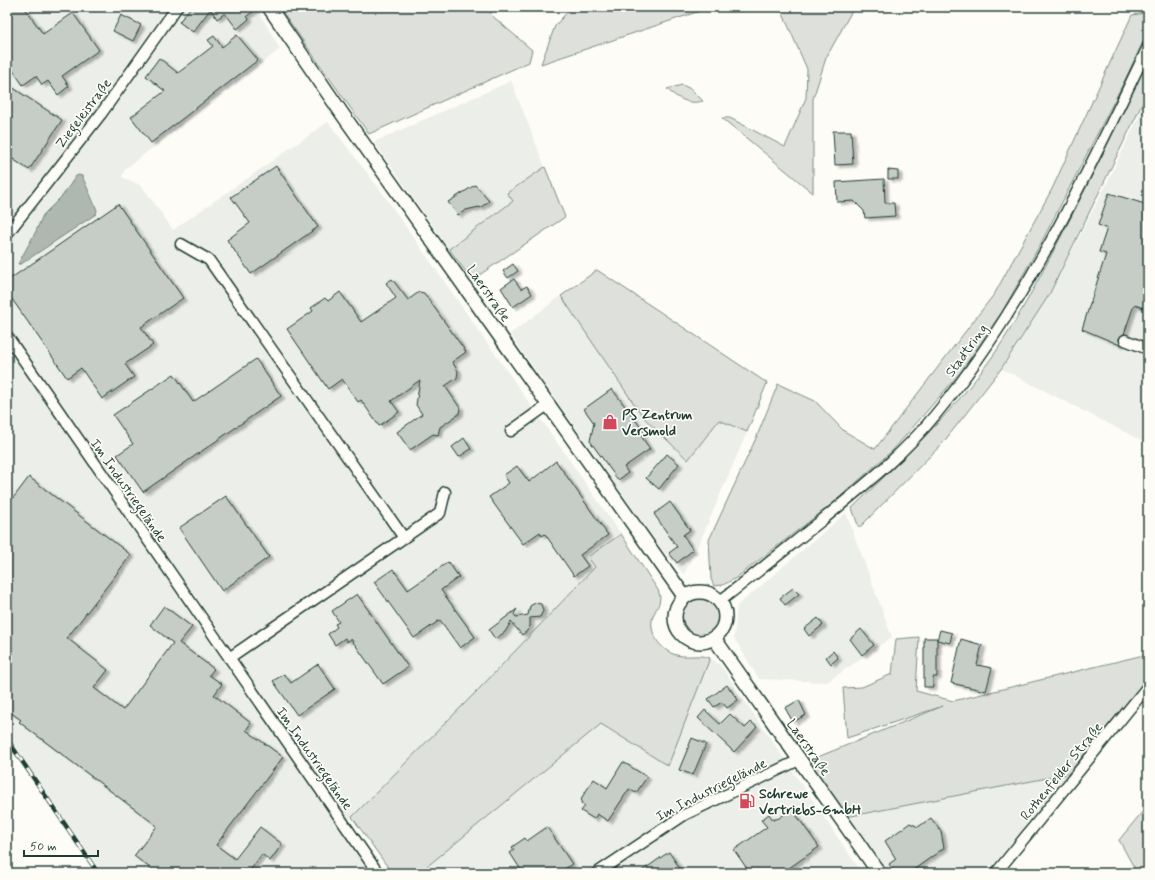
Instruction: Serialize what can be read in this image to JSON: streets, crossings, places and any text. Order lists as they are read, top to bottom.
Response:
{
  "streets": {
    "main road": ["Laerstraße"],
    "street": [
      "Ziegeleistraße",
      "Stadtring",
      "Im Industriegelände",
      "Rothenfelder Straße"
    ]
  },
  "crossings": [
    ["Laerstraße", "Stadtring"],
    ["Laerstraße", "Im Industriegelände"]
  ],
  "places": {
    "shop": ["PS Zentrum Versmold"],
    "fuel station": ["Schrewe Vertriebs-GmbH"]
  },
  "scale_bar": "50 m"
}
